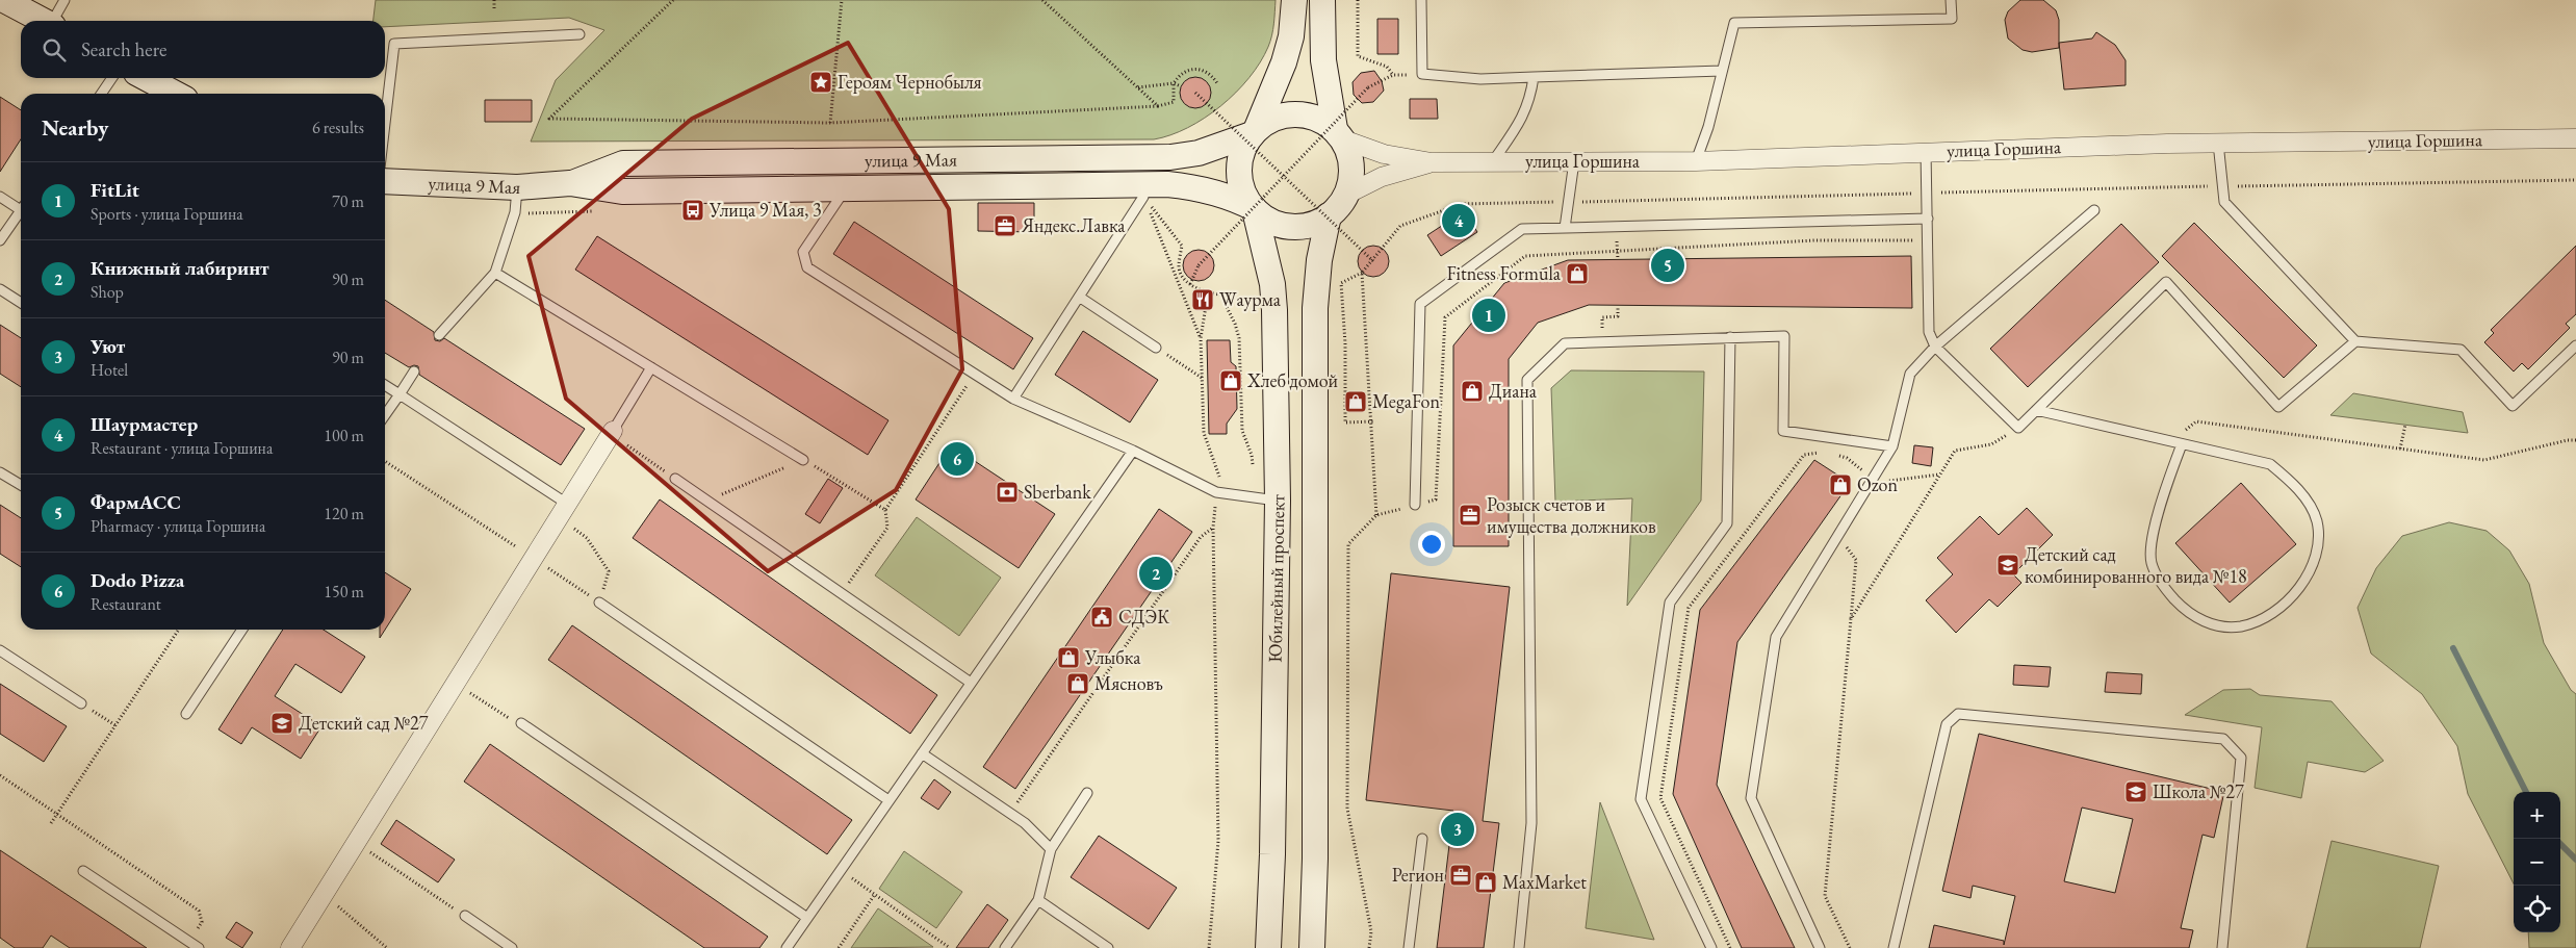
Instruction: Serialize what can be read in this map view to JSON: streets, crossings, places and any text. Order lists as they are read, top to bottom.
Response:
{
  "streets": {
    "main road": ["улица 9 Мая", "Юбилейный проспект"],
    "street": ["улица Горшина"]
  },
  "crossings": [
    ["улица Горшина", "улица 9 Мая"],
    ["улица Горшина", "Юбилейный проспект"],
    ["улица 9 Мая", "Юбилейный проспект"]
  ],
  "places": {
    "place": ["Героям Чернобыля"],
    "bus stop": ["Улица 9 Мая, 3"],
    "office": ["Яндекс.Лавка", "Розыск счетов и имущества должников", "Регион"],
    "shop": [
      "Fitness Formula",
      "Хлеб домой",
      "Диана",
      "MegaFon",
      "Ozon",
      "Улыбка",
      "Мясновъ",
      "MaxMarket"
    ],
    "restaurant": ["Wаурма"],
    "bank": ["Sberbank"],
    "school or university": ["Детский сад комбинированного вида №18", "Детский сад №27", "Школа №27"],
    "public building": ["СДЭК"]
  },
  "page": {
    "search": "Search here",
    "heading": ["Nearby", "6 results"],
    "list": [
      {
        "mark": "1",
        "name": "FitLit",
        "note": "Sports · улица Горшина",
        "value": "70 m"
      },
      {
        "mark": "2",
        "name": "Книжный лабиринт",
        "note": "Shop",
        "value": "90 m"
      },
      {
        "mark": "3",
        "name": "Уют",
        "note": "Hotel",
        "value": "90 m"
      },
      {
        "mark": "4",
        "name": "Шаурмастер",
        "note": "Restaurant · улица Горшина",
        "value": "100 m"
      },
      {
        "mark": "5",
        "name": "ФармАСС",
        "note": "Pharmacy · улица Горшина",
        "value": "120 m"
      },
      {
        "mark": "6",
        "name": "Dodo Pizza",
        "note": "Restaurant",
        "value": "150 m"
      }
    ],
    "pins": [
      "4",
      "5",
      "1",
      "6",
      "2",
      "3"
    ],
    "map_buttons": ["+", "−"]
  }
}
